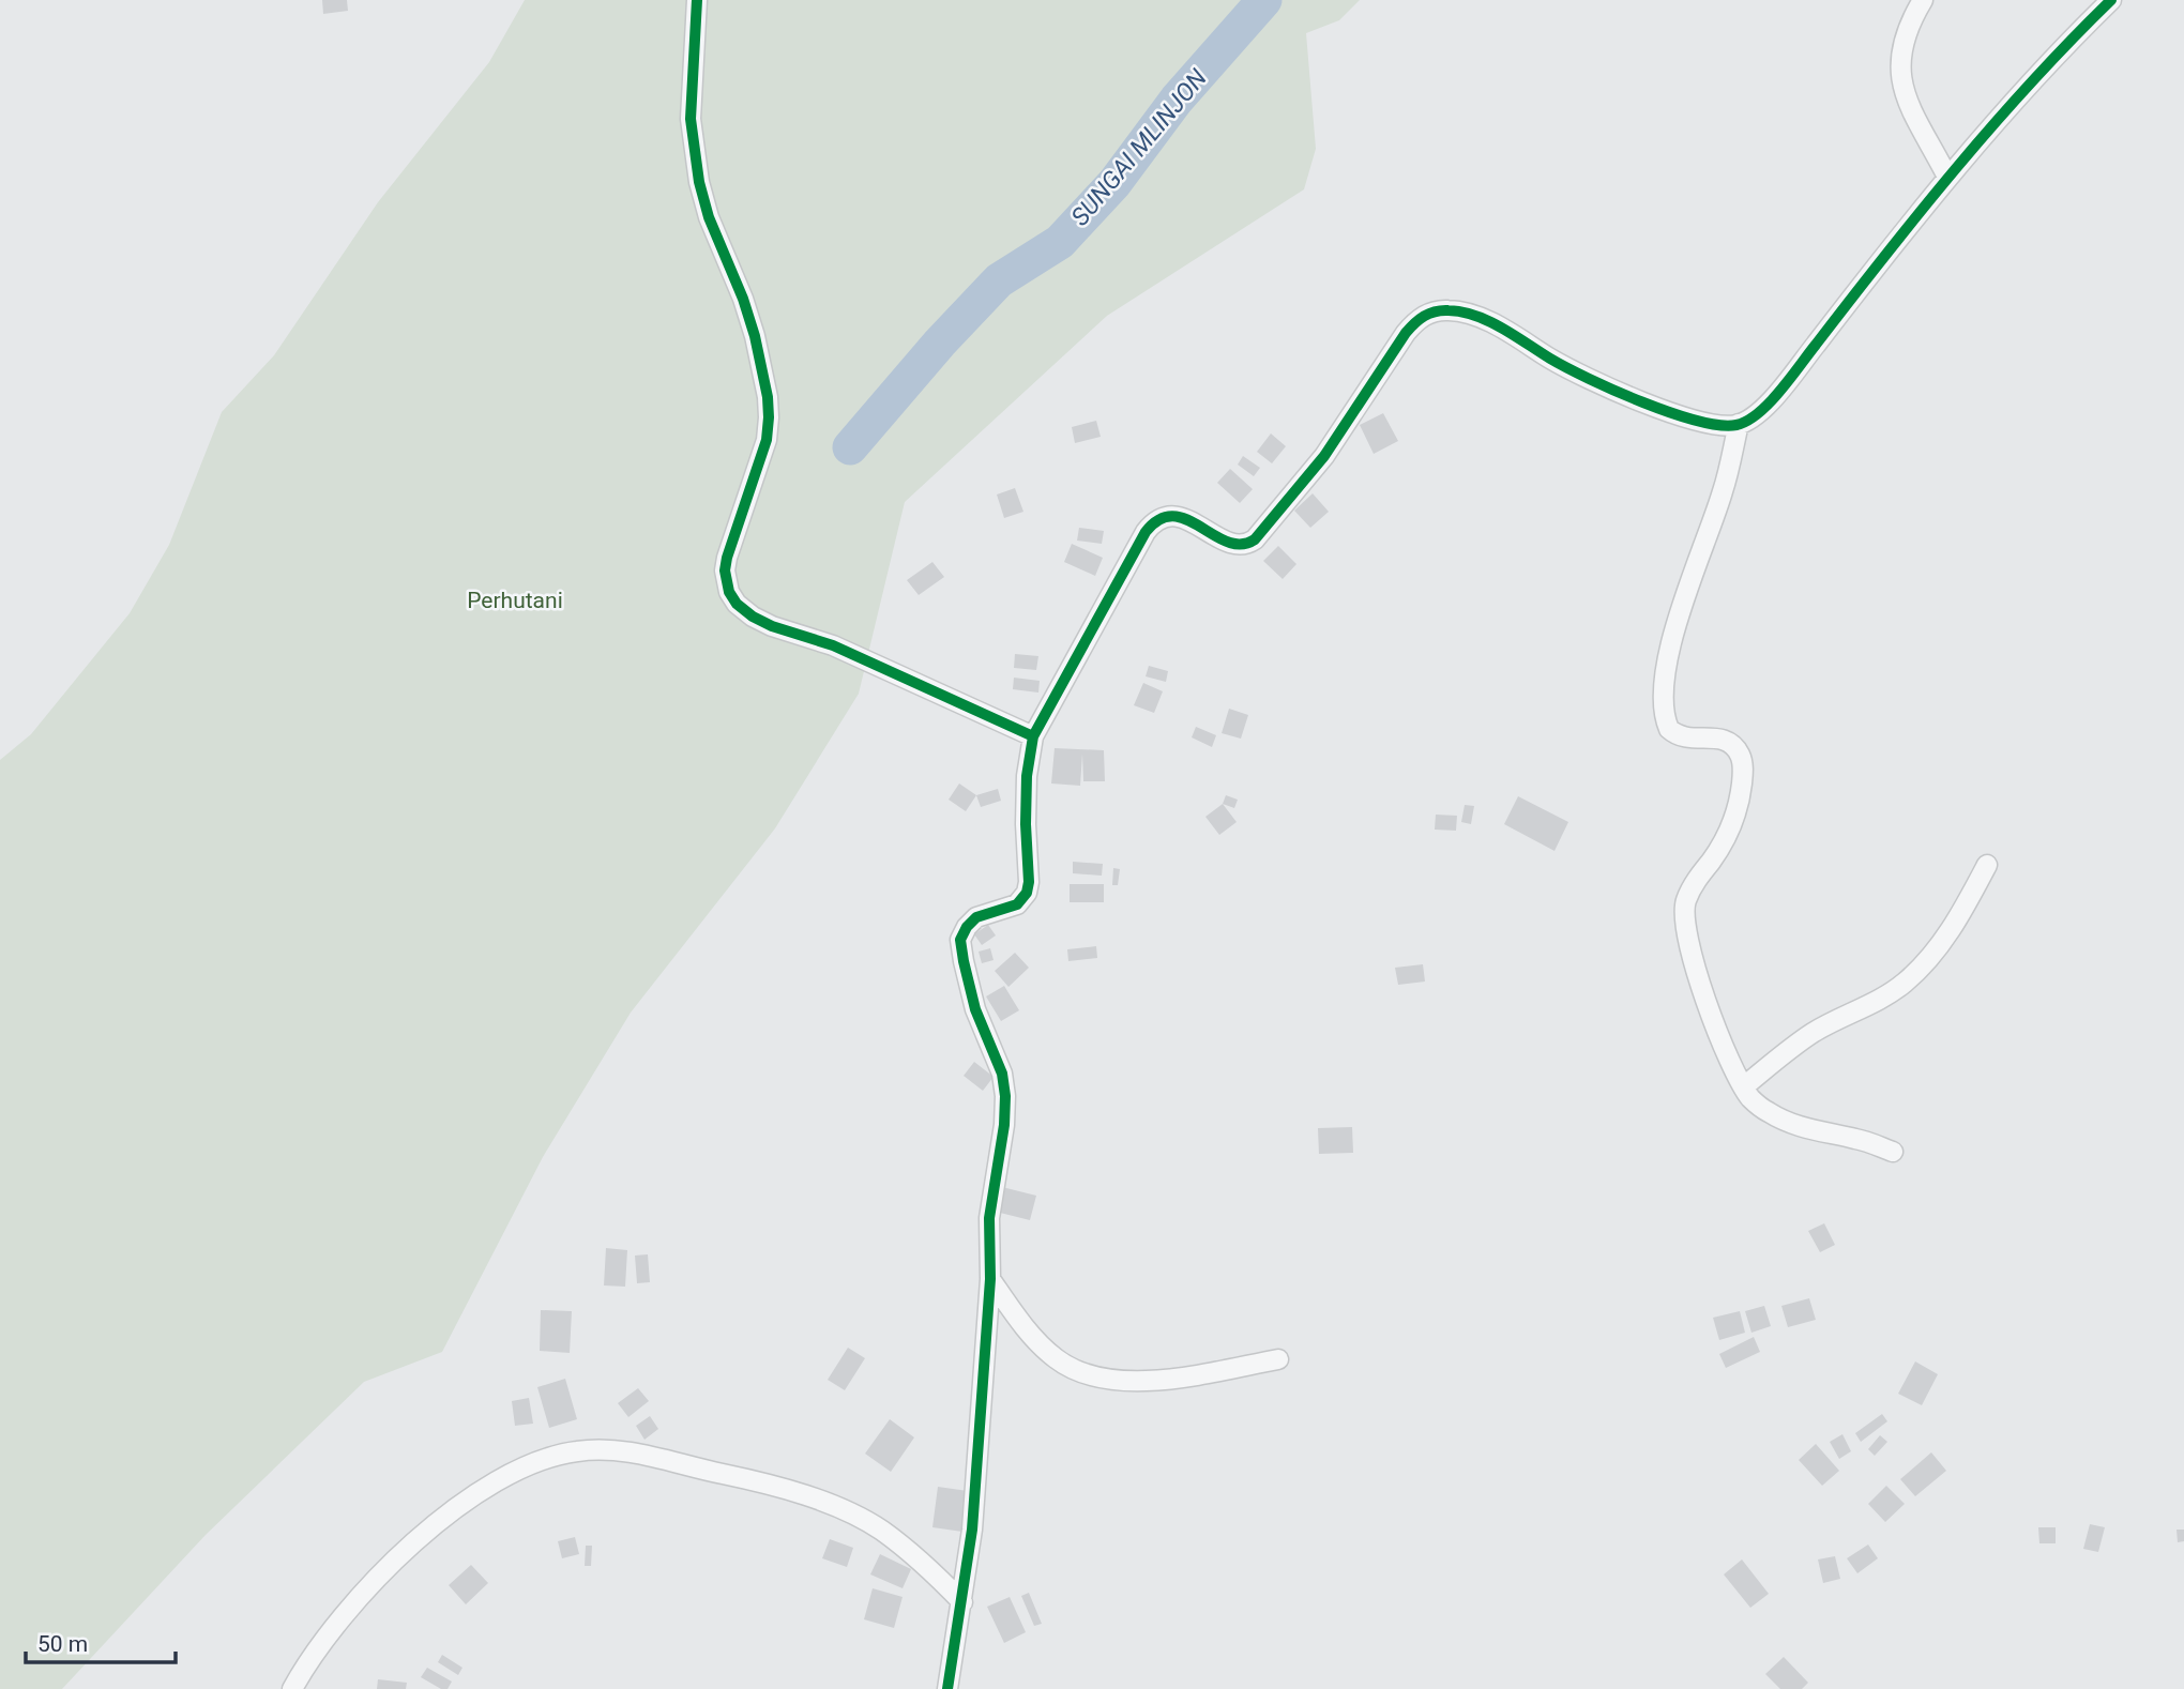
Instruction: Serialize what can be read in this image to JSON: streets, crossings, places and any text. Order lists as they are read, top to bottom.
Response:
{
  "water": ["SUNGAI MLINJON"],
  "parks": ["Perhutani"],
  "scale_bar": "50 m"
}
